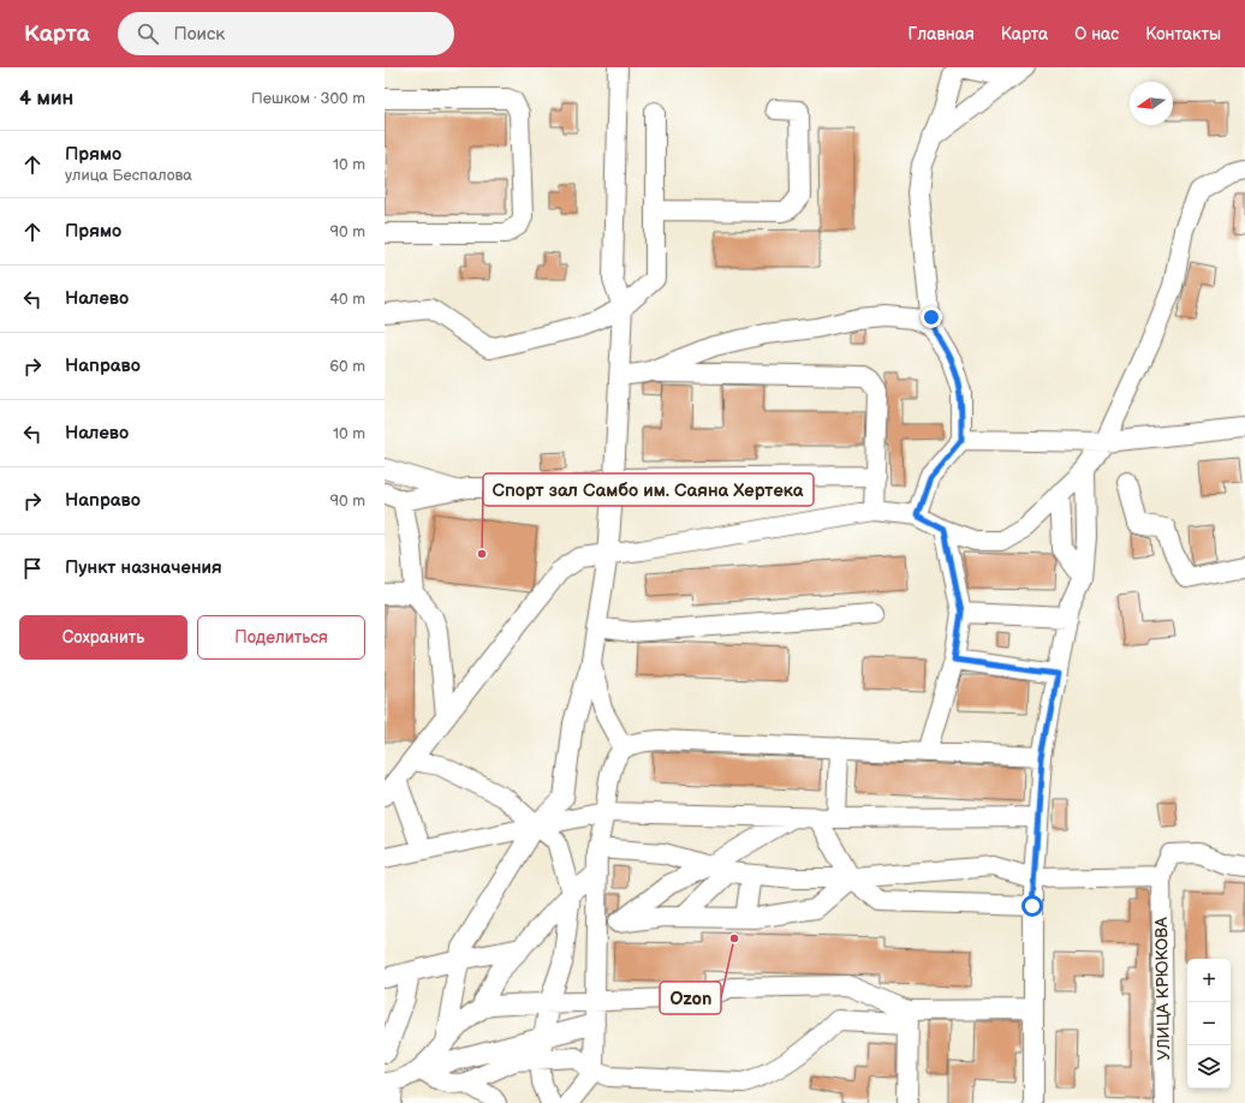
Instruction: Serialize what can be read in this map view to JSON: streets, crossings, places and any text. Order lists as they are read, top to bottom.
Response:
{
  "streets": {
    "street": ["УЛИЦА КРЮКОВА"]
  },
  "places": ["Спорт зал Самбо им. Саяна Хертека", "Ozon"],
  "north": "left",
  "page": {
    "header": "Карта",
    "search": "Поиск",
    "nav": [
      "Главная",
      "Карта",
      "О нас",
      "Контакты"
    ],
    "heading": ["4 мин", "Пешком · 300 m"],
    "list": [
      ["Прямо", "улица Беспалова", "10 m"],
      ["Прямо", "90 m"],
      ["Налево", "40 m"],
      ["Направо", "60 m"],
      ["Налево", "10 m"],
      ["Направо", "90 m"],
      "Пункт назначения"
    ],
    "buttons": ["Сохранить", "Поделиться"],
    "map_buttons": ["+", "−"]
  }
}
